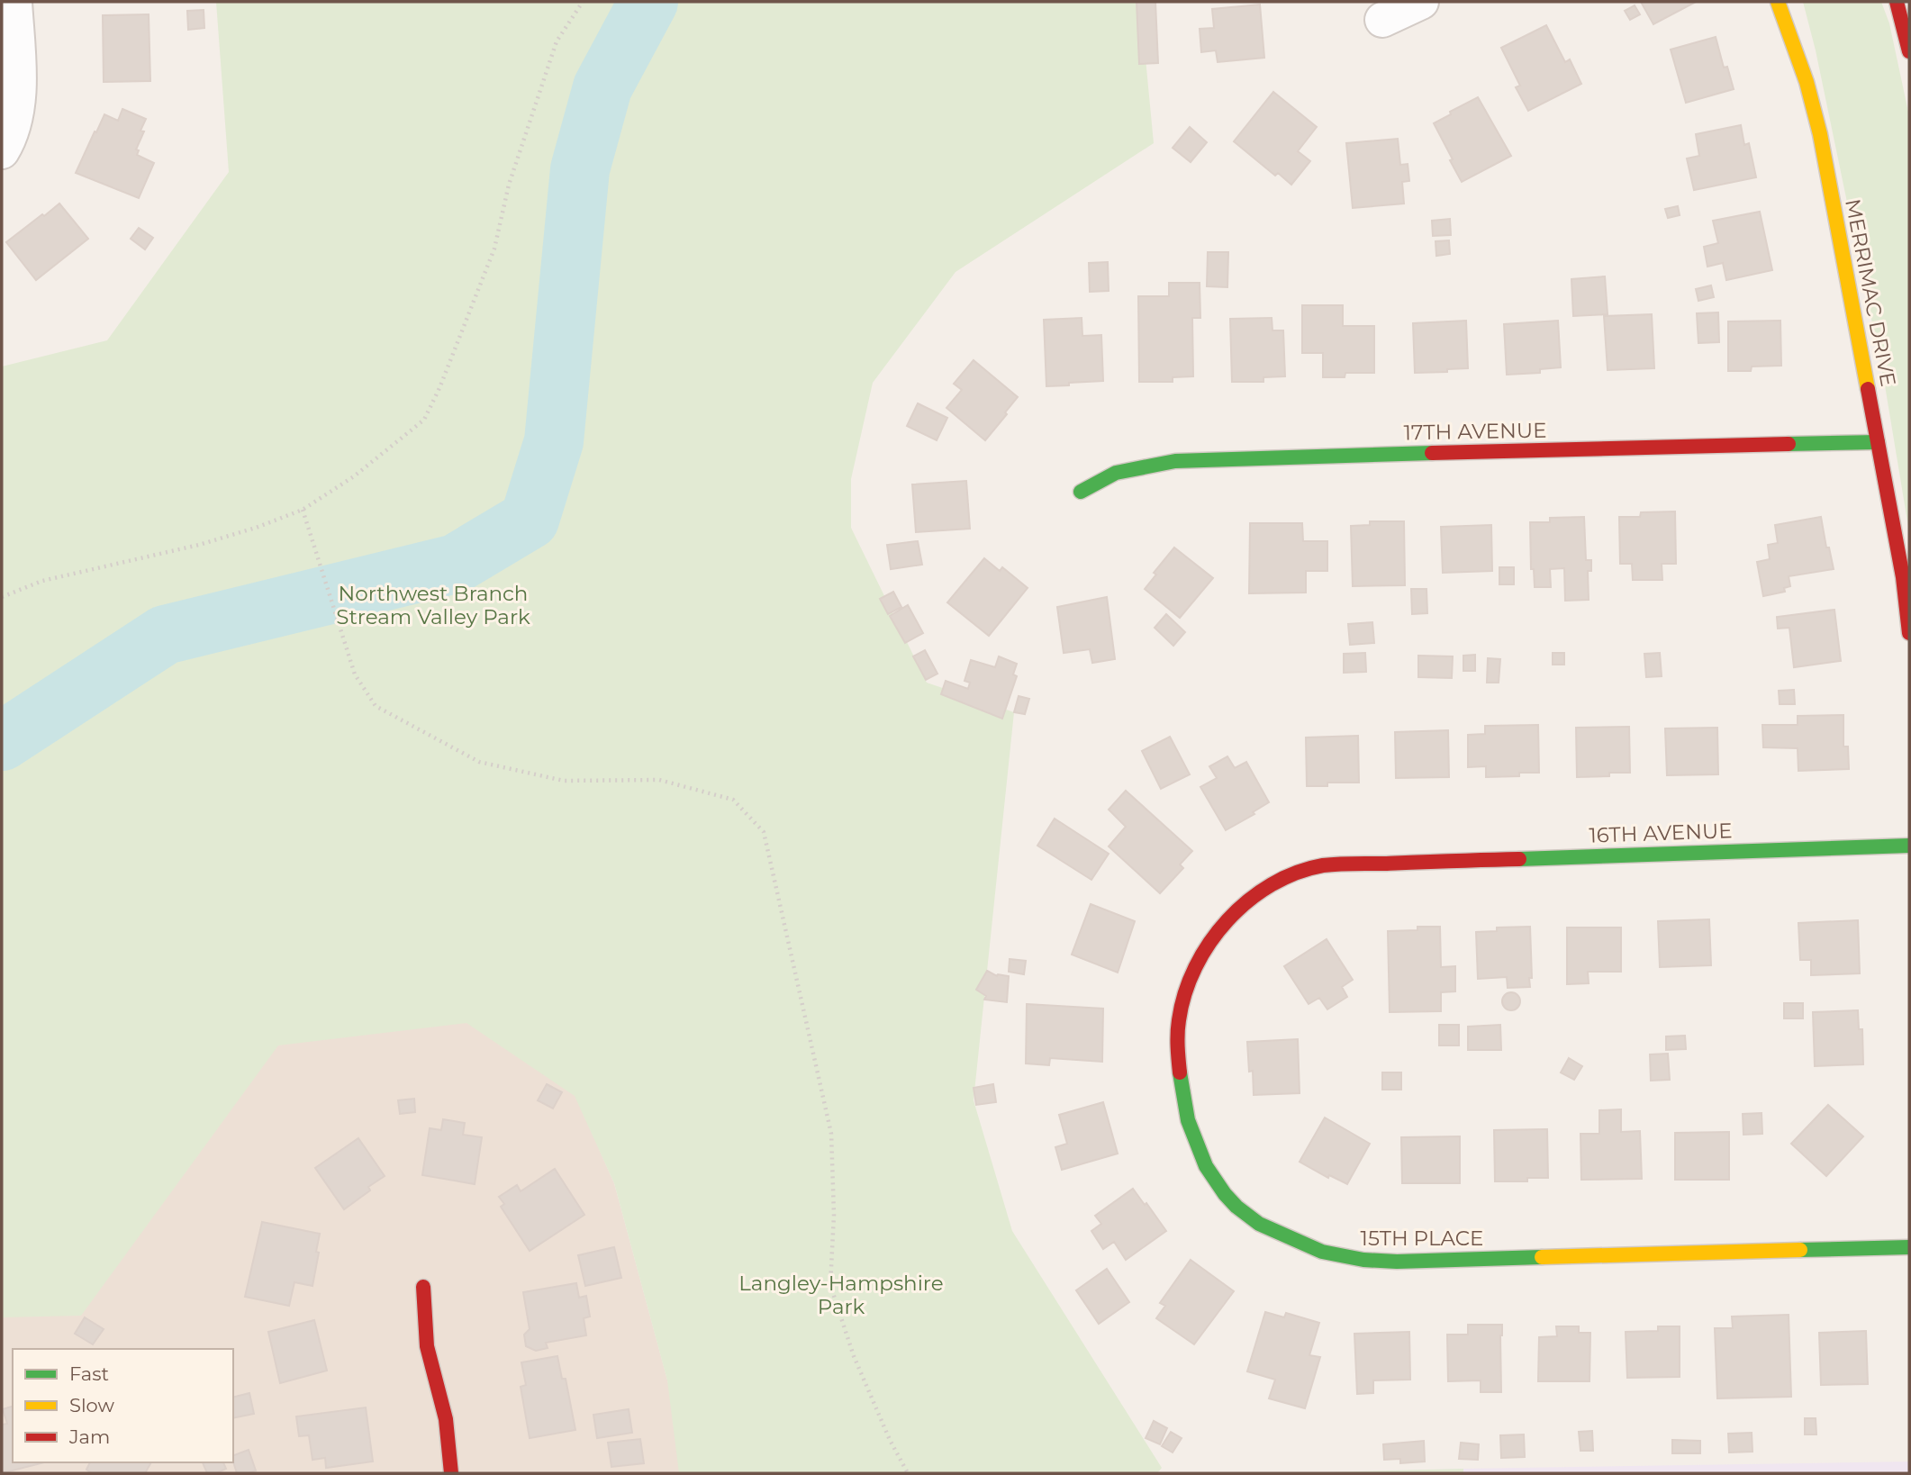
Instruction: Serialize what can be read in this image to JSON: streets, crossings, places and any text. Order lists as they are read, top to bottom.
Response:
{
  "streets": {
    "street": [
      "MERRIMAC DRIVE",
      "17TH AVENUE",
      "16TH AVENUE",
      "15TH PLACE"
    ]
  },
  "crossings": [
    ["MERRIMAC DRIVE", "17TH AVENUE"],
    ["16TH AVENUE", "15TH PLACE"]
  ],
  "parks": ["Northwest Branch Stream Valley Park", "Langley-Hampshire Park"],
  "legend": ["Fast", "Slow", "Jam"]
}
